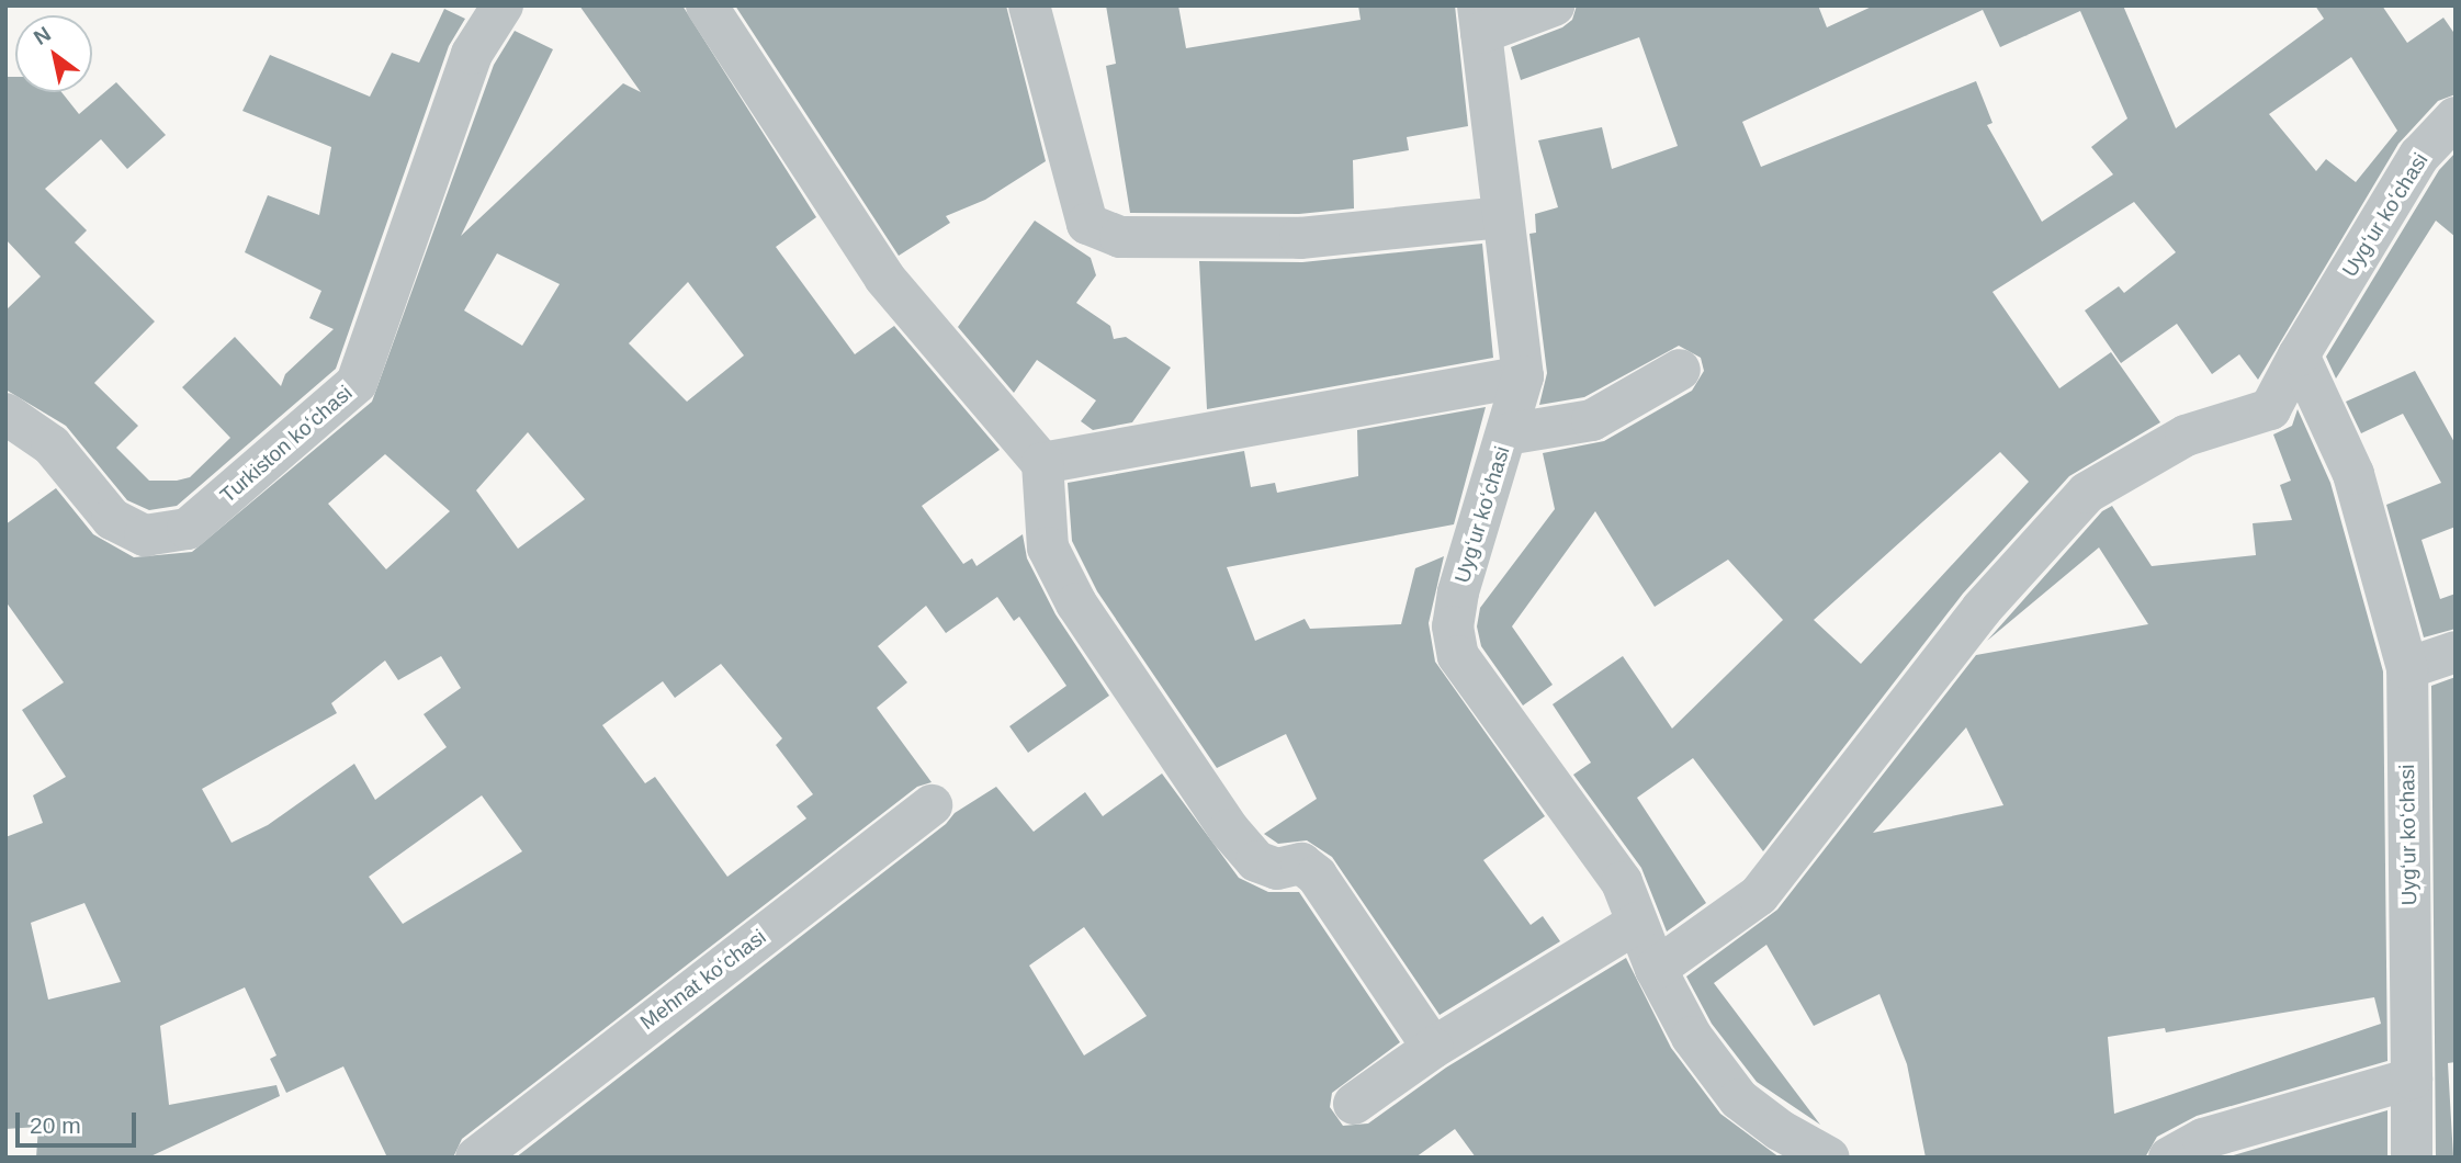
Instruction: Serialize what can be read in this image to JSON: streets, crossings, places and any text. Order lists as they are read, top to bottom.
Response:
{
  "streets": {
    "street": ["Uygʻur koʻchasi", "Turkiston koʻchasi", "Mehnat koʻchasi"]
  },
  "scale_bar": "20 m",
  "north": "top left"
}
